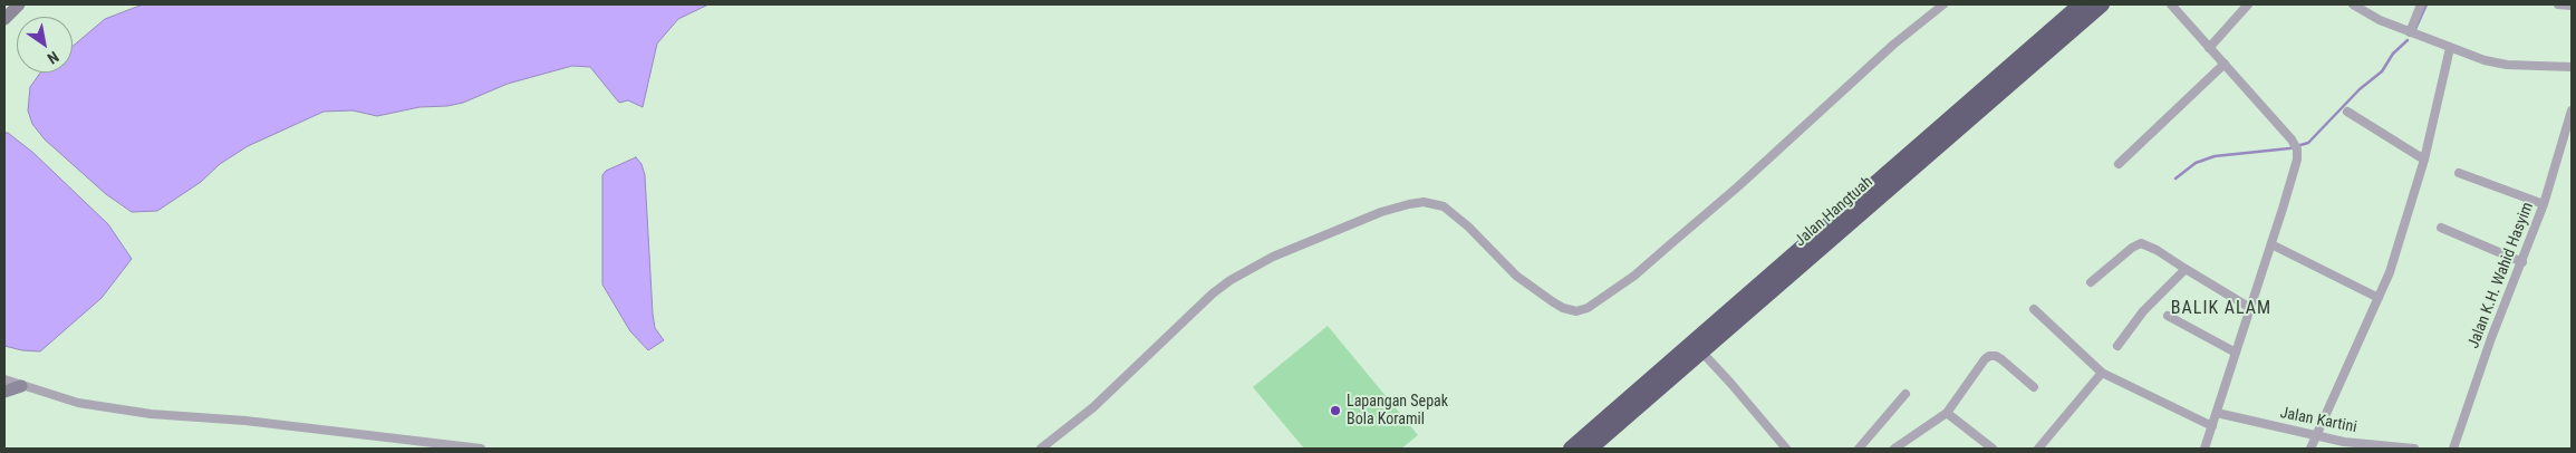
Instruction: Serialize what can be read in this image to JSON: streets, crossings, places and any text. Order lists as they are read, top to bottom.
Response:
{
  "streets": {
    "highway": ["Jalan Hangtuah"],
    "street": ["Jalan K.H. Wahid Hasyim", "Jalan Kartini"]
  },
  "districts": ["BALIK ALAM"],
  "places": ["Lapangan Sepak Bola Koramil"],
  "north": "bottom right"
}
